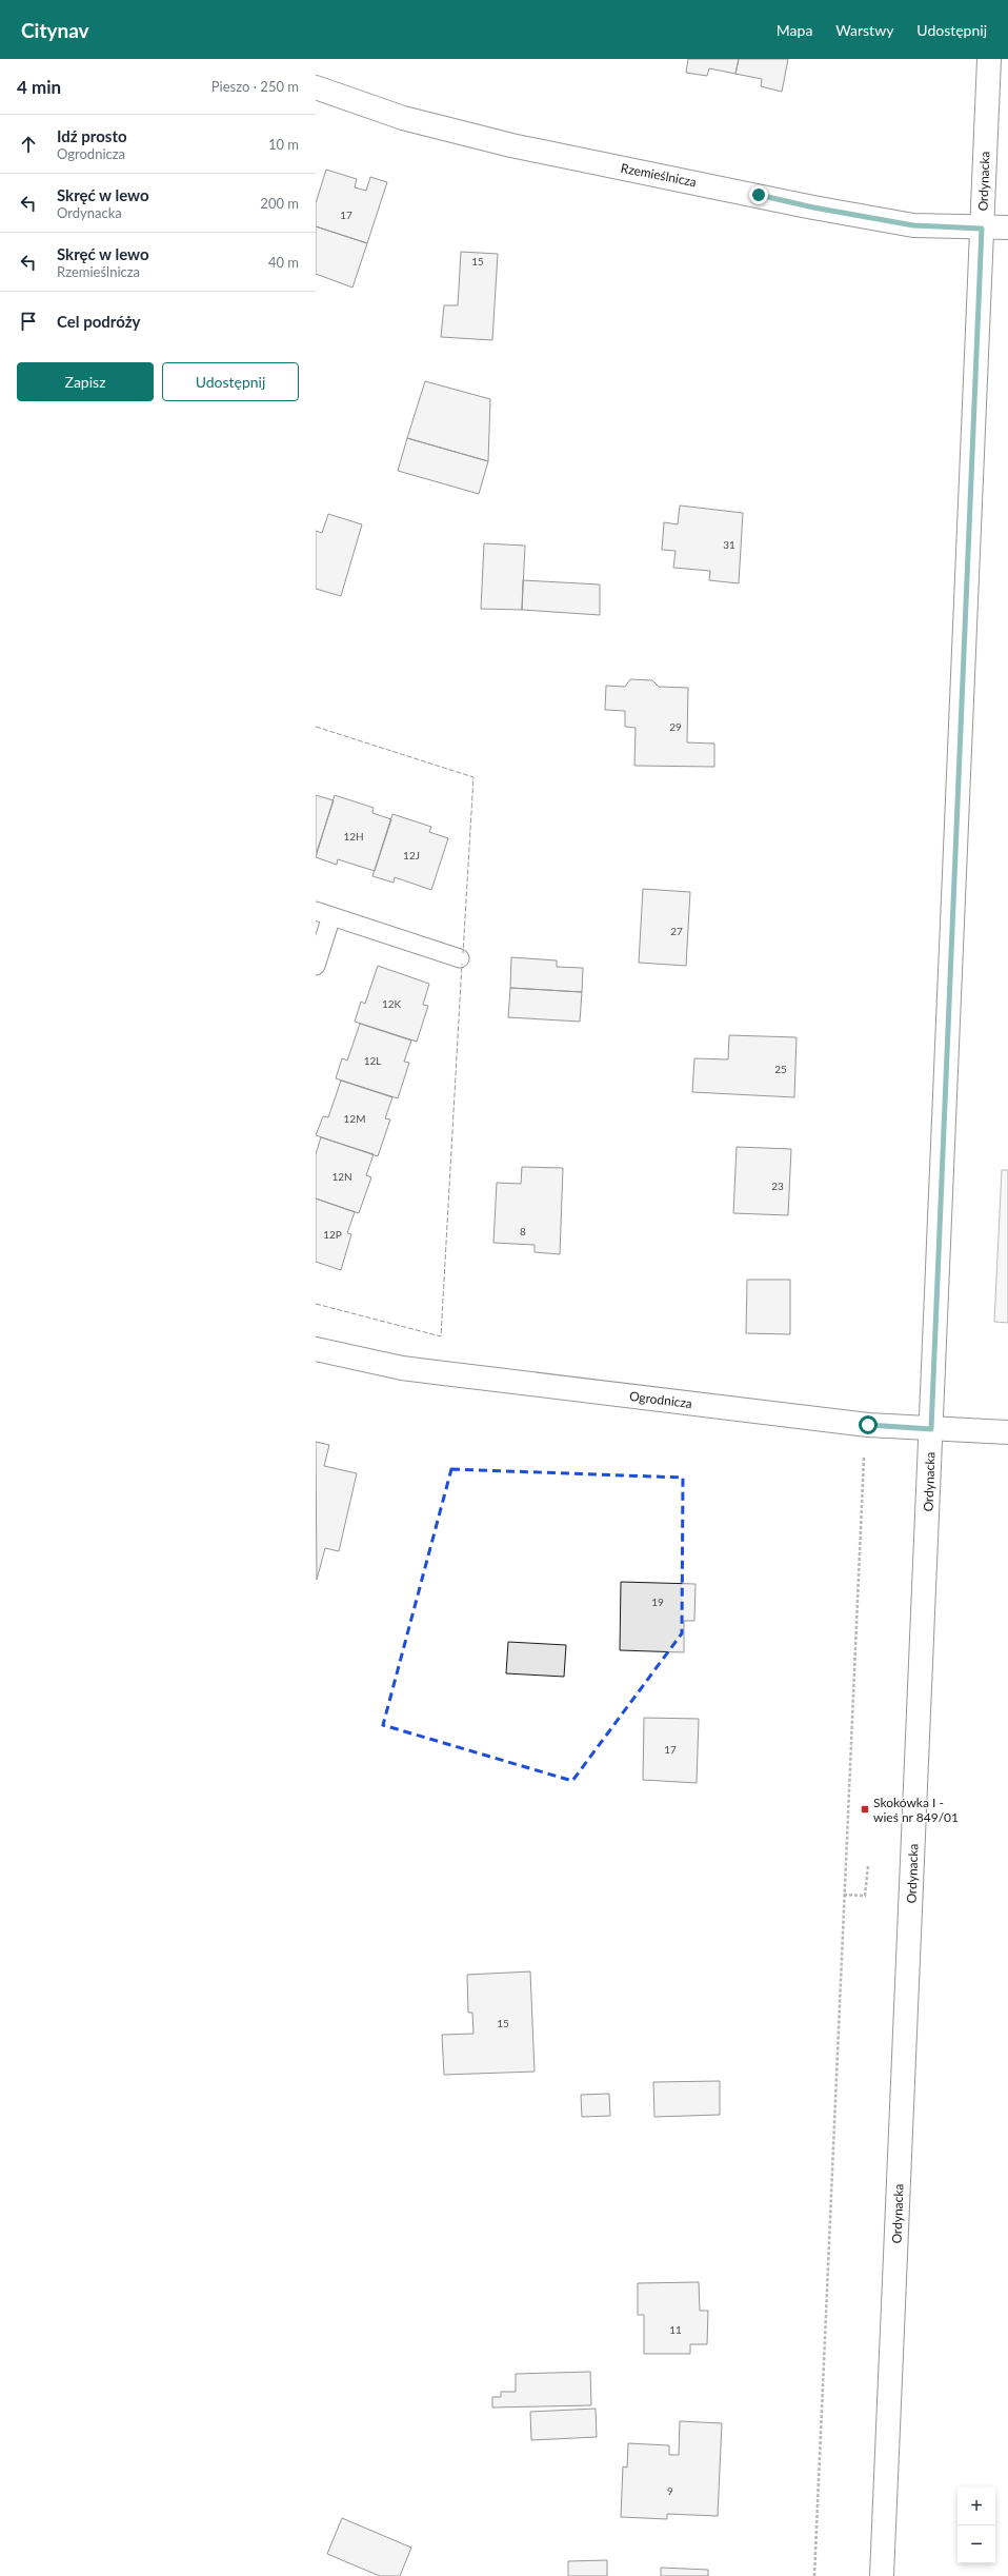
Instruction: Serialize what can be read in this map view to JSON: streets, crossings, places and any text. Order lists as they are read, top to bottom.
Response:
{
  "streets": {
    "main road": ["Rzemieślnicza", "Ordynacka", "Ogrodnicza"]
  },
  "crossings": [
    ["Rzemieślnicza", "Ordynacka"],
    ["Ordynacka", "Ogrodnicza"]
  ],
  "places": {
    "transit": ["Skokówka I - wieś nr 849/01"]
  },
  "house_numbers": [
    "17",
    "15",
    "31",
    "29",
    "12H",
    "12J",
    "27",
    "12K",
    "12L",
    "25",
    "12M",
    "12N",
    "23",
    "8",
    "12P",
    "19",
    "17",
    "15",
    "11",
    "9"
  ],
  "page": {
    "header": "Citynav",
    "nav": ["Mapa", "Warstwy", "Udostępnij"],
    "heading": ["4 min", "Pieszo · 250 m"],
    "list": [
      ["Idź prosto", "Ogrodnicza", "10 m"],
      ["Skręć w lewo", "Ordynacka", "200 m"],
      ["Skręć w lewo", "Rzemieślnicza", "40 m"],
      "Cel podróży"
    ],
    "buttons": ["Zapisz", "Udostępnij"],
    "map_buttons": ["+", "−"]
  }
}
